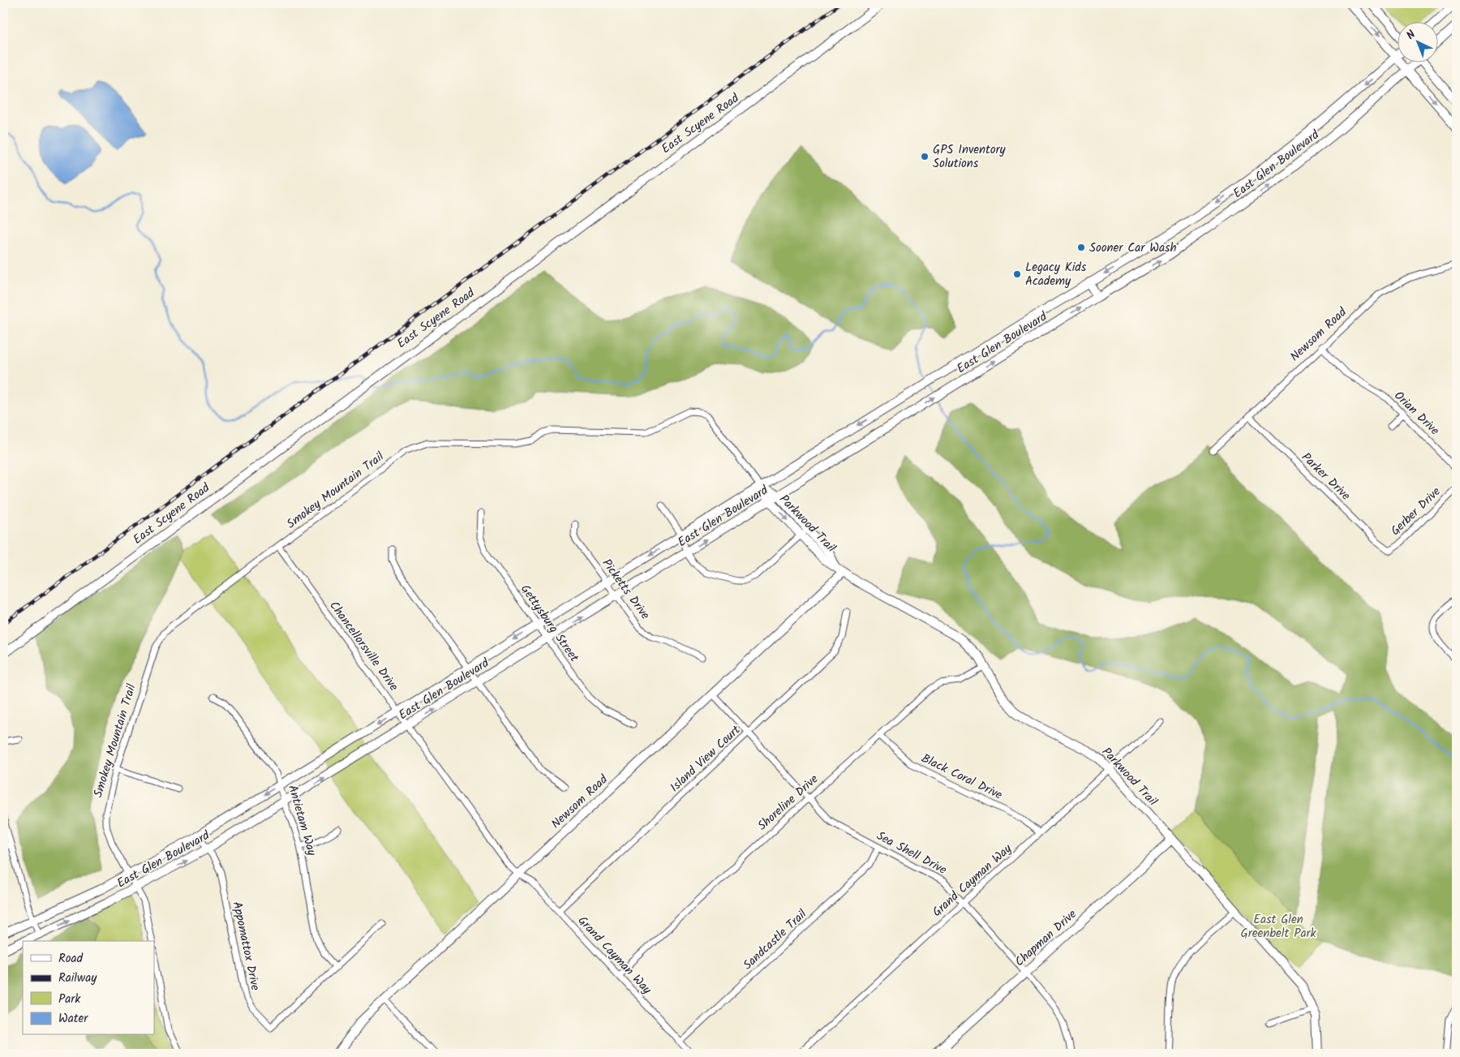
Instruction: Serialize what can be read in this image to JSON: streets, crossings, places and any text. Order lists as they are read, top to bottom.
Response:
{
  "streets": {
    "main road": [
      "East Scyene Road",
      "East Glen Boulevard",
      "Newsom Road",
      "Parkwood Trail",
      "Chapman Drive"
    ],
    "street": [
      "Orian Drive",
      "Parker Drive",
      "Smokey Mountain Trail",
      "Gerber Drive",
      "Picketts Drive",
      "Gettysburg Street",
      "Chancellorsville Drive",
      "Island View Court",
      "Black Coral Drive",
      "Shoreline Drive",
      "Antietam Way",
      "Sea Shell Drive",
      "Grand Cayman Way",
      "Sandcastle Trail",
      "Appomattox Drive"
    ]
  },
  "crossings": [
    ["East Glen Boulevard", "Smokey Mountain Trail"],
    ["East Glen Boulevard", "Parkwood Trail"],
    ["East Glen Boulevard", "Picketts Drive"],
    ["East Glen Boulevard", "Gettysburg Street"],
    ["East Glen Boulevard", "Chancellorsville Drive"],
    ["East Glen Boulevard", "Antietam Way"],
    ["East Glen Boulevard", "Appomattox Drive"],
    ["Newsom Road", "Orian Drive"],
    ["Newsom Road", "Parker Drive"],
    ["Newsom Road", "Parkwood Trail"],
    ["Newsom Road", "Chancellorsville Drive"],
    ["Newsom Road", "Sea Shell Drive"],
    ["Newsom Road", "Grand Cayman Way"],
    ["Parker Drive", "Gerber Drive"],
    ["Smokey Mountain Trail", "Parkwood Trail"],
    ["Smokey Mountain Trail", "Chancellorsville Drive"],
    ["Parkwood Trail", "Shoreline Drive"],
    ["Parkwood Trail", "Grand Cayman Way"],
    ["Parkwood Trail", "Chapman Drive"],
    ["Chancellorsville Drive", "Grand Cayman Way"],
    ["Island View Court", "Sea Shell Drive"],
    ["Island View Court", "Grand Cayman Way"],
    ["Black Coral Drive", "Shoreline Drive"],
    ["Black Coral Drive", "Grand Cayman Way"],
    ["Shoreline Drive", "Sea Shell Drive"],
    ["Shoreline Drive", "Grand Cayman Way"],
    ["Antietam Way", "Appomattox Drive"],
    ["Sea Shell Drive", "Grand Cayman Way"],
    ["Sea Shell Drive", "Chapman Drive"],
    ["Sea Shell Drive", "Sandcastle Trail"],
    ["Grand Cayman Way", "Sandcastle Trail"]
  ],
  "parks": ["East Glen Greenbelt Park"],
  "places": ["GPS Inventory Solutions", "Sooner Car Wash", "Legacy Kids Academy"],
  "legend": [
    "Road",
    "Railway",
    "Park",
    "Water"
  ],
  "north": "top left"
}
